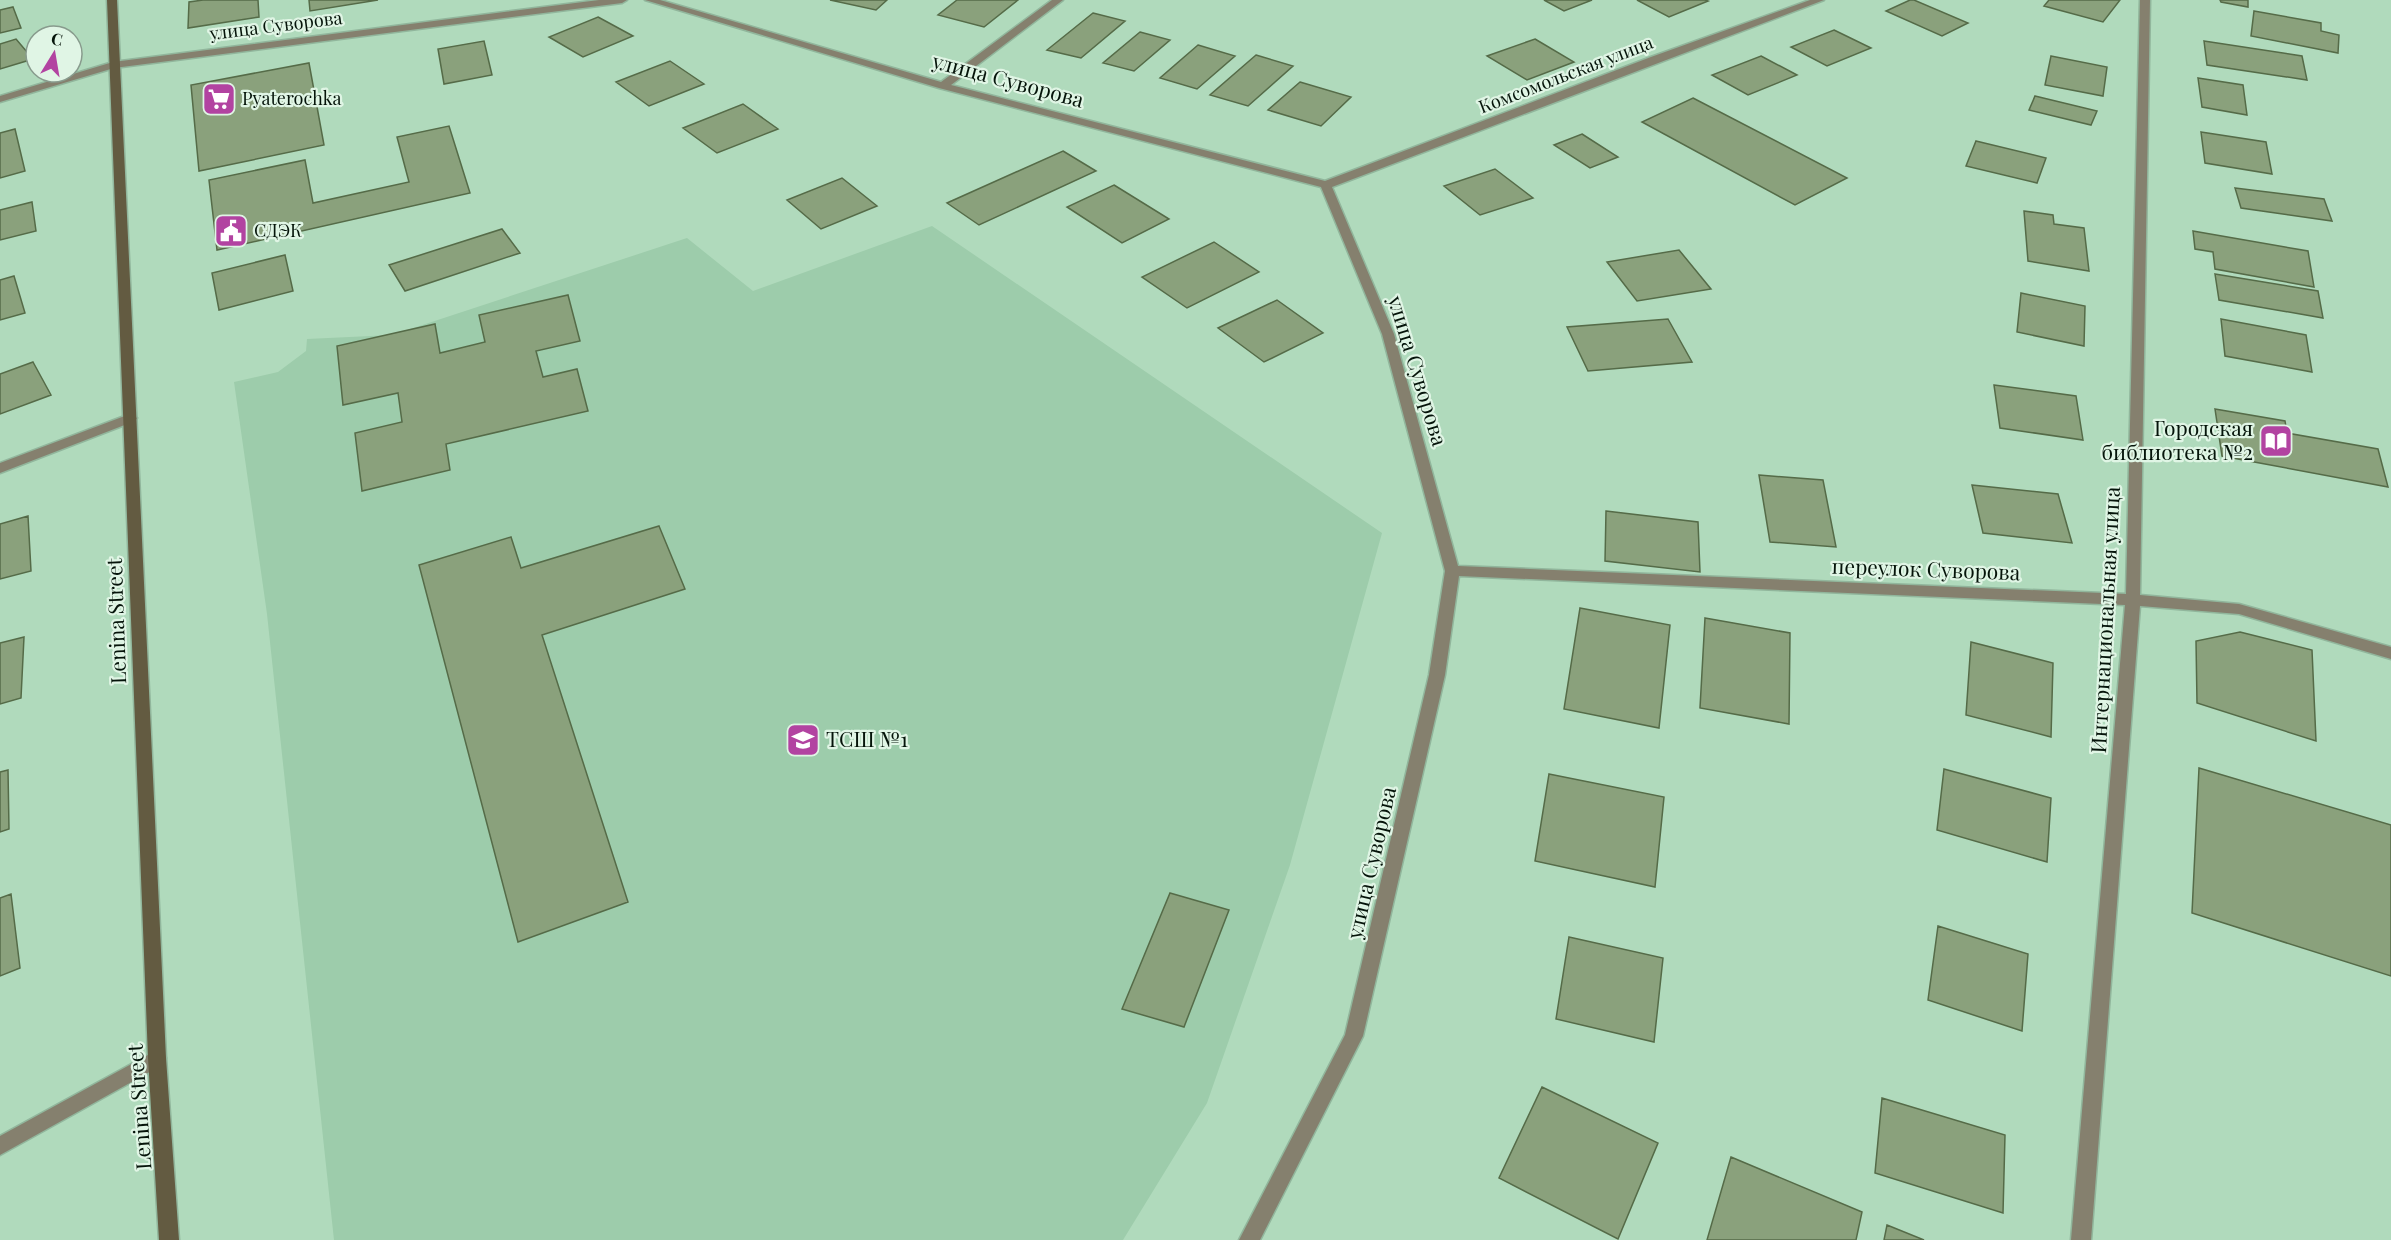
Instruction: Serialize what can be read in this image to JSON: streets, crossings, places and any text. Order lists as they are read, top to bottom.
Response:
{
  "streets": {
    "street": [
      "улица Суворова",
      "Комсомольская улица",
      "переулок Суворова",
      "Интернациональная улица",
      "Lenina Street"
    ]
  },
  "crossings": [
    ["улица Суворова", "Комсомольская улица"],
    ["улица Суворова", "переулок Суворова"],
    ["улица Суворова", "Lenina Street"],
    ["переулок Суворова", "Интернациональная улица"]
  ],
  "places": {
    "supermarket": ["Pyaterochka"],
    "public building": ["СДЭК"],
    "library": ["Городская библиотека №2"],
    "school or university": ["ТСШ №1"]
  },
  "north": "top"
}
